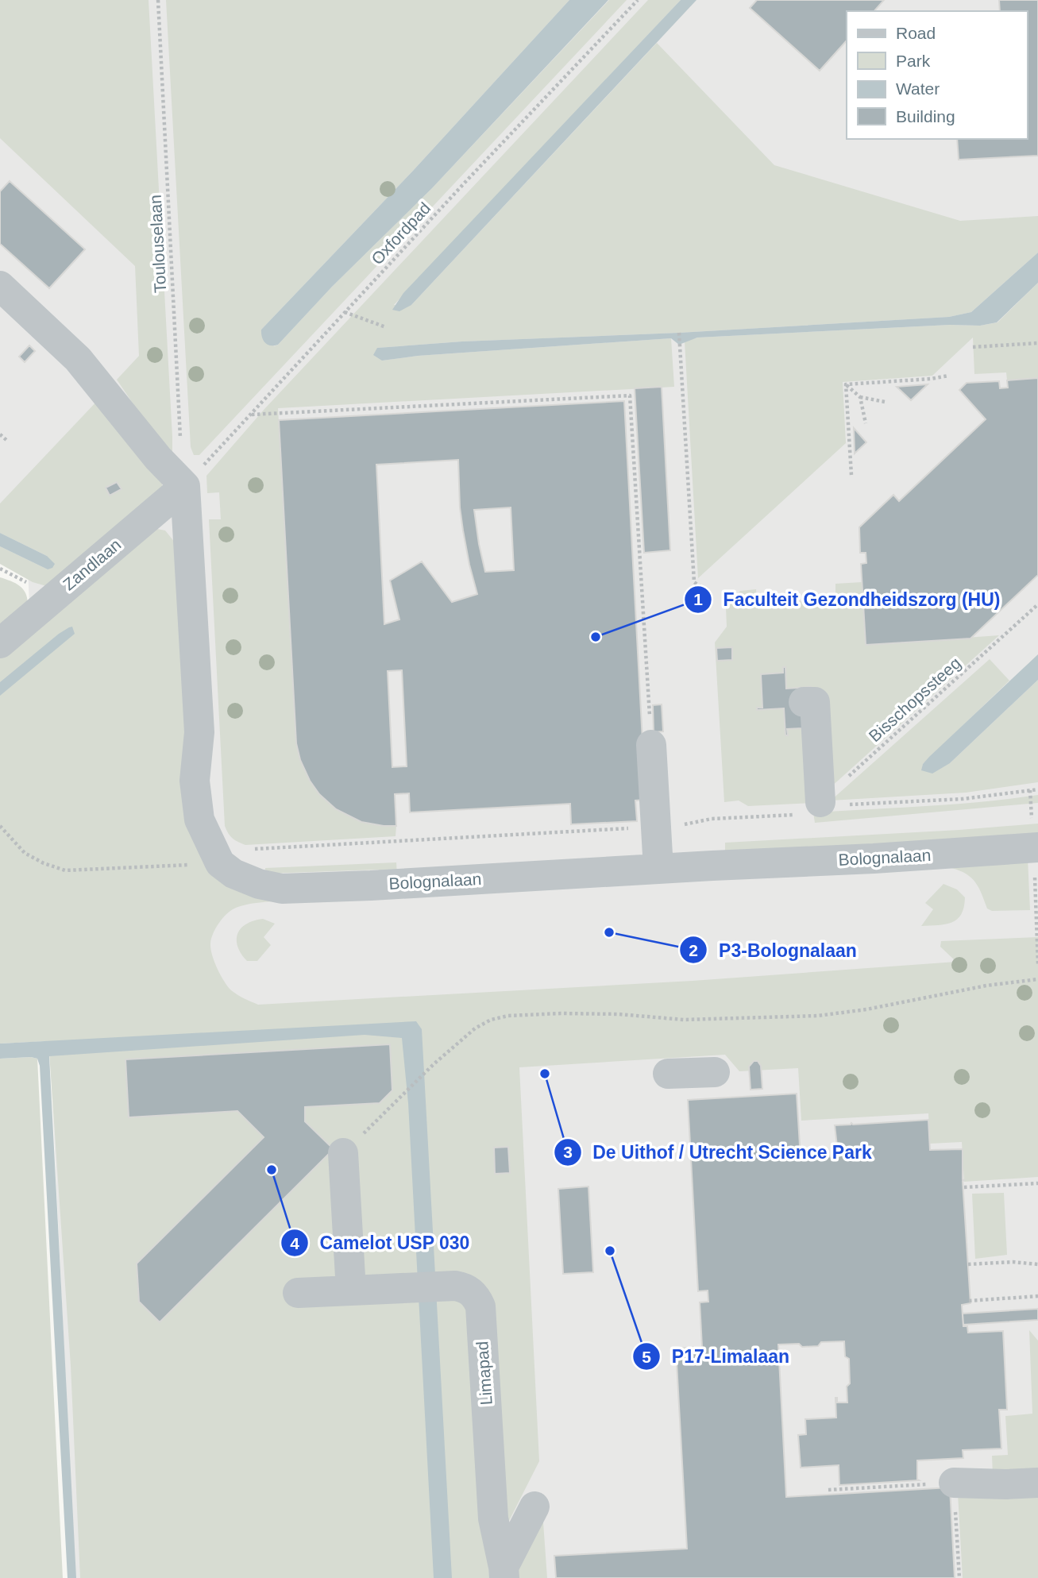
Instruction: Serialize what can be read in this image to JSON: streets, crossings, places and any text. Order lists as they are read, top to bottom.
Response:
{
  "streets": {
    "street": ["Zandlaan", "Bolognalaan", "Limapad"],
    "path": ["Oxfordpad", "Toulouselaan", "Bisschopssteeg"]
  },
  "crossings": [
    ["Oxfordpad", "Toulouselaan"],
    ["Oxfordpad", "Zandlaan"],
    ["Toulouselaan", "Zandlaan"]
  ],
  "places": [
    "Faculteit Gezondheidszorg (HU)",
    "P3-Bolognalaan",
    "De Uithof / Utrecht Science Park",
    "Camelot USP 030",
    "P17-Limalaan"
  ],
  "legend": [
    "Road",
    "Park",
    "Water",
    "Building"
  ]
}
